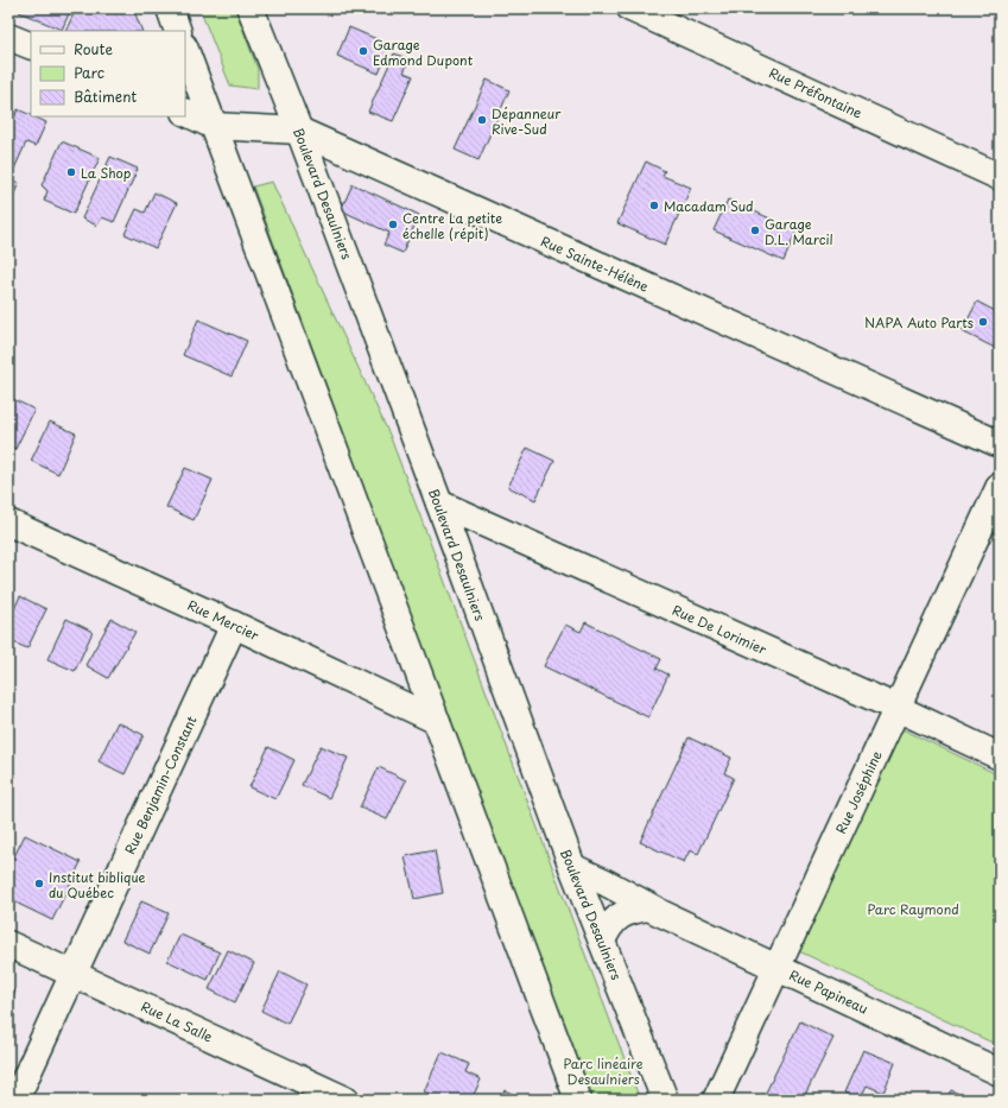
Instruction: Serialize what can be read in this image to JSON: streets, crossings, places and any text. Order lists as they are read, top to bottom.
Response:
{
  "streets": {
    "street": [
      "Rue Préfontaine",
      "Boulevard Desaulniers",
      "Rue Sainte-Hélène",
      "Rue Mercier",
      "Rue De Lorimier",
      "Rue Benjamin-Constant",
      "Rue Joséphine",
      "Rue Papineau",
      "Rue La Salle"
    ]
  },
  "crossings": [
    ["Boulevard Desaulniers", "Rue Sainte-Hélène"],
    ["Boulevard Desaulniers", "Rue De Lorimier"],
    ["Boulevard Desaulniers", "Rue Papineau"],
    ["Rue Mercier", "Rue Benjamin-Constant"],
    ["Rue De Lorimier", "Rue Joséphine"],
    ["Rue Benjamin-Constant", "Rue La Salle"],
    ["Rue Joséphine", "Rue Papineau"]
  ],
  "parks": ["Parc Raymond", "Parc linéaire Desaulniers"],
  "places": [
    "Garage Edmond Dupont",
    "Dépanneur Rive-Sud",
    "La Shop",
    "Macadam Sud",
    "Centre La petite échelle (répit)",
    "Garage D.L. Marcil",
    "NAPA Auto Parts",
    "Institut biblique du Québec"
  ],
  "legend": ["Route", "Parc", "Bâtiment"]
}
